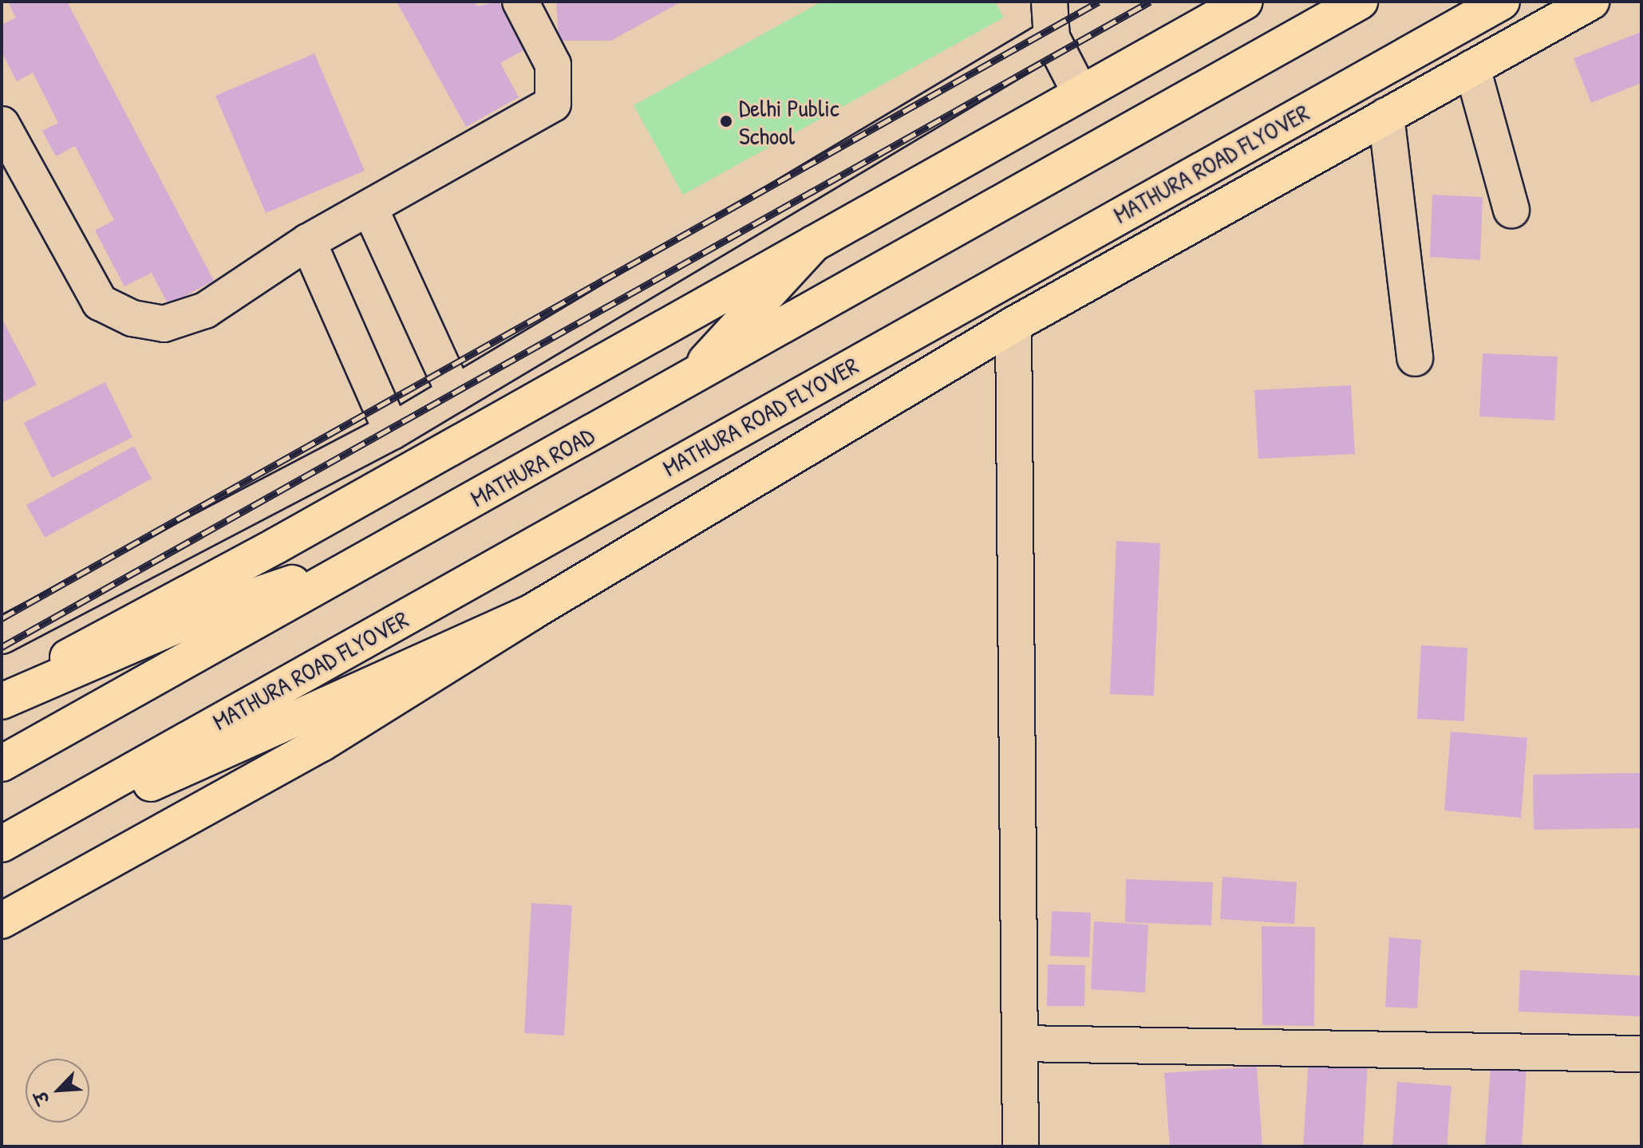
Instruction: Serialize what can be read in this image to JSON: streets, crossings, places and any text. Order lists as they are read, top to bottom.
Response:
{
  "streets": {
    "main road": ["MATHURA ROAD FLYOVER", "MATHURA ROAD"]
  },
  "places": ["Delhi Public School"],
  "north": "bottom left"
}
